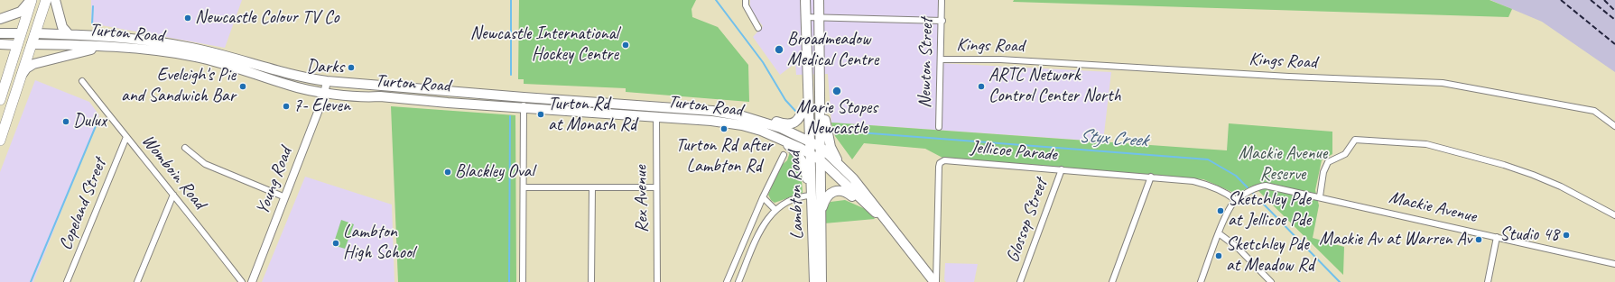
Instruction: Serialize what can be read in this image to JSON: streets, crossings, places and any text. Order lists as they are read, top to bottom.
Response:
{
  "streets": {
    "highway": ["Turton Road"],
    "main road": ["Lambton Road"],
    "street": [
      "Kings Road",
      "Newton Street",
      "Jellicoe Parade",
      "Womboin Road",
      "Young Road",
      "Rex Avenue",
      "Copeland Street",
      "Mackie Avenue",
      "Glossop Street"
    ]
  },
  "crossings": [
    ["Turton Road", "Young Road"],
    ["Turton Road", "Lambton Road"],
    ["Turton Road", "Rex Avenue"],
    ["Kings Road", "Newton Street"],
    ["Jellicoe Parade", "Mackie Avenue"],
    ["Jellicoe Parade", "Glossop Street"],
    ["Womboin Road", "Copeland Street"]
  ],
  "water": ["Styx Creek"],
  "parks": ["Mackie Avenue Reserve"],
  "places": [
    "Newcastle Colour TV Co",
    "Newcastle International Hockey Centre",
    "Broadmeadow Medical Centre",
    "Darks",
    "Eveleigh's Pie and Sandwich Bar",
    "ARTC Network Control Center North",
    "Marie Stopes Newcastle",
    "7- Eleven",
    "Turton Rd at Monash Rd",
    "Dulux",
    "Turton Rd after Lambton Rd",
    "Blackley Oval",
    "Sketchley Pde at Jellicoe Pde",
    "Studio 48",
    "Mackie Av at Warren Av",
    "Lambton High School",
    "Sketchley Pde at Meadow Rd"
  ]
}
